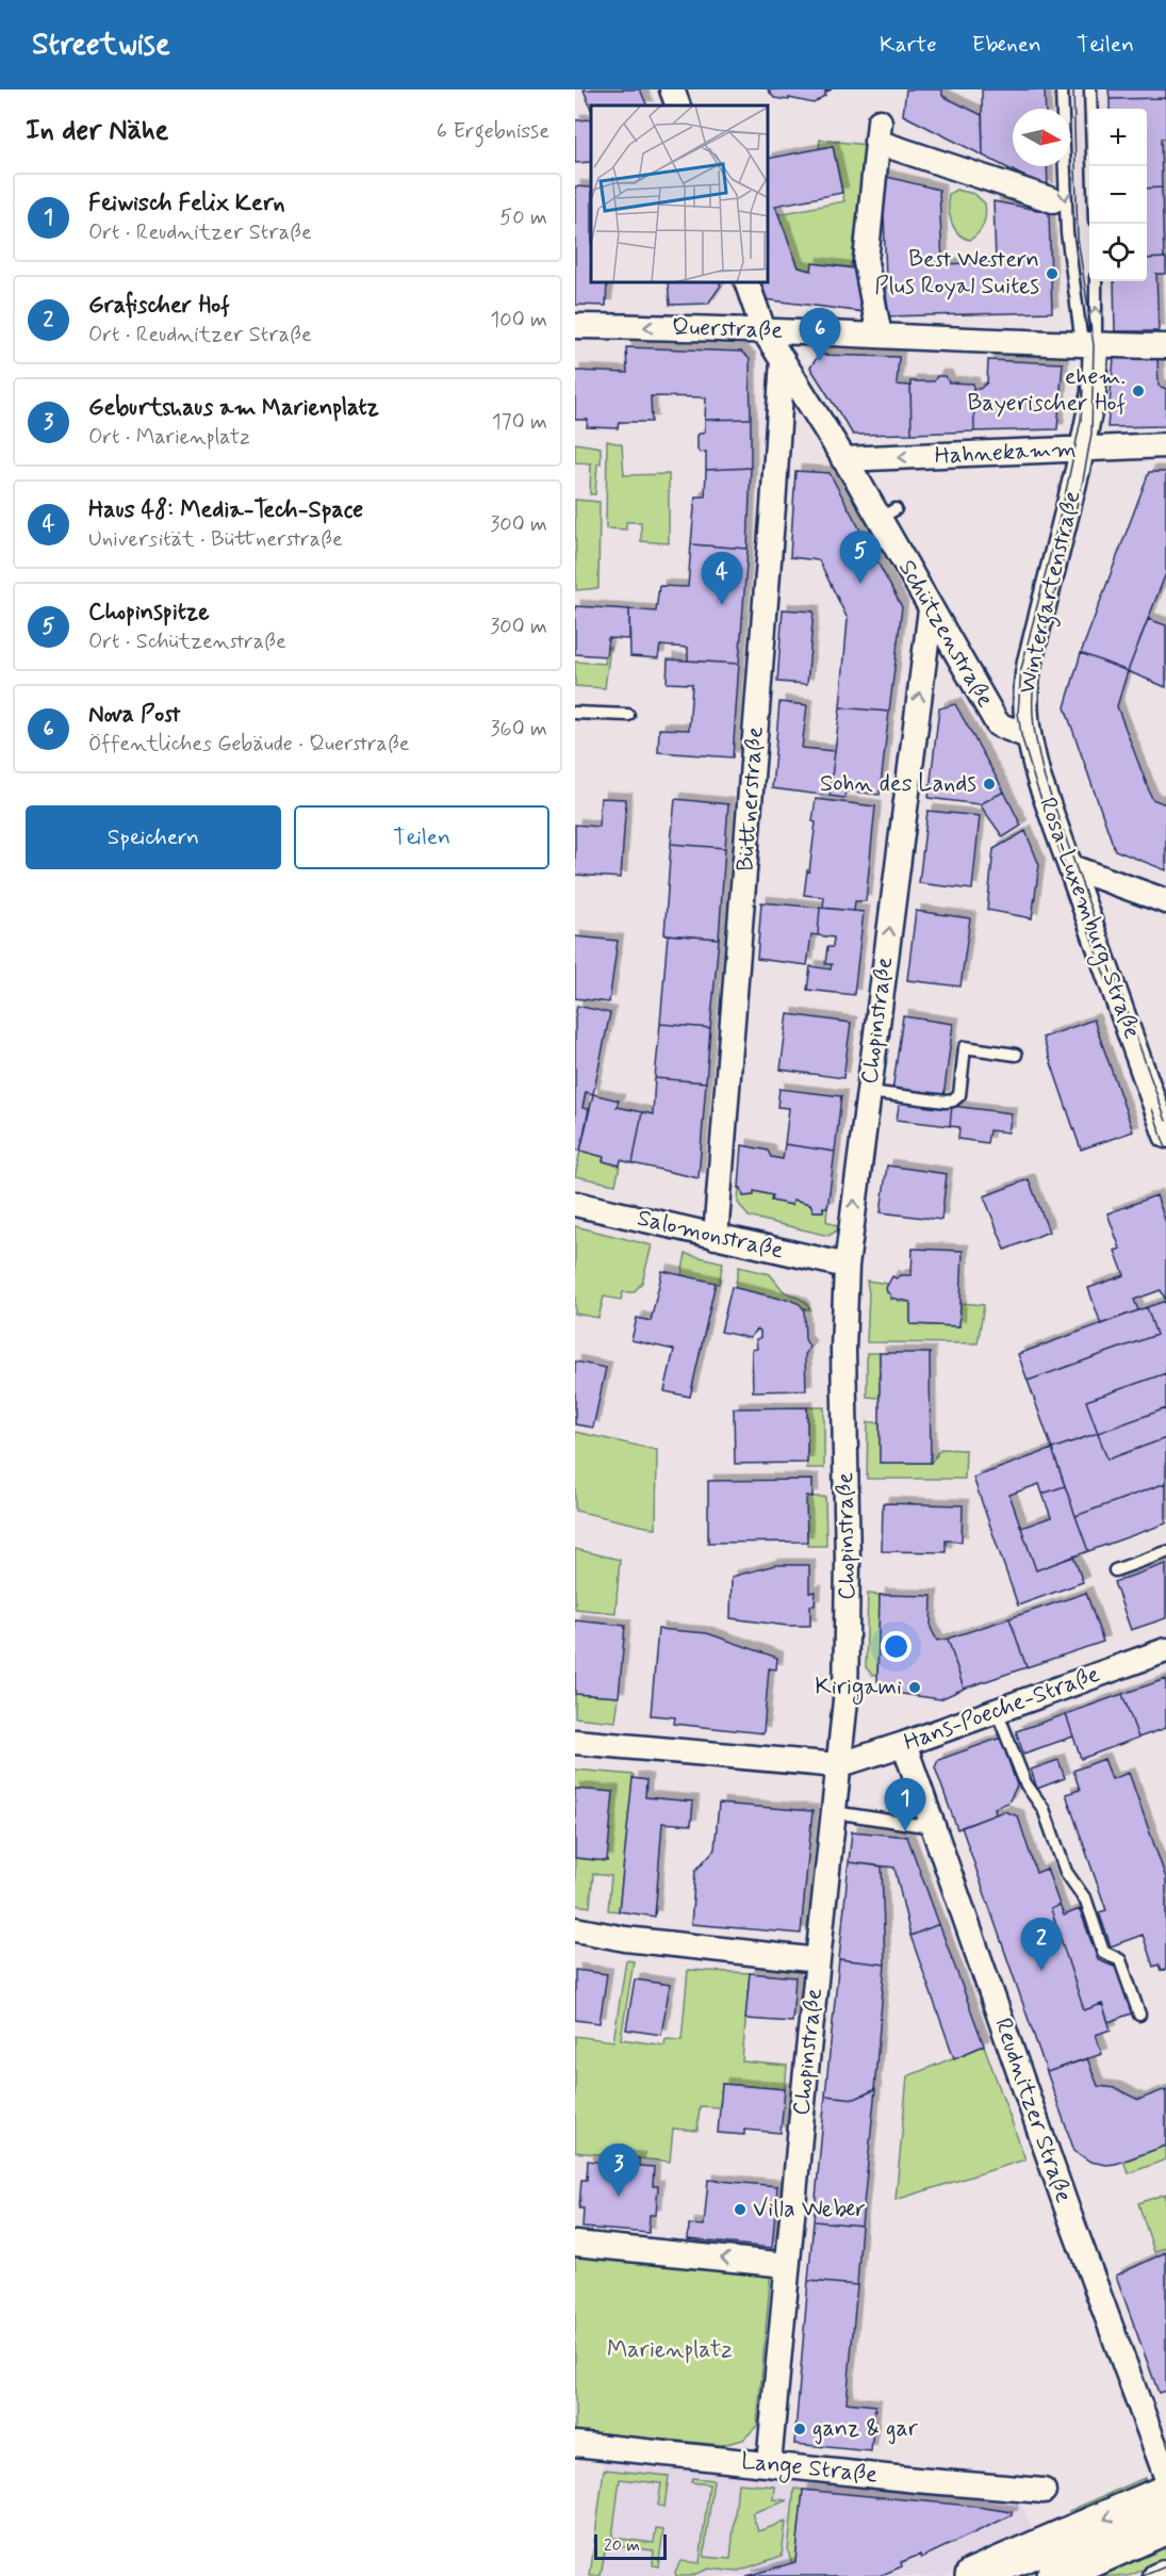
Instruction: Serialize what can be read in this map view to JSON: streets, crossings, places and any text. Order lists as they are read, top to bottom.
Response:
{
  "streets": {
    "street": [
      "Querstraße",
      "Hahnekamm",
      "Wintergartenstraße",
      "Schützenstraße",
      "Büttnerstraße",
      "Rosa-Luxemburg-Straße",
      "Chopinstraße",
      "Salomonstraße",
      "Hans-Poeche-Straße",
      "Reudnitzer Straße",
      "Lange Straße"
    ]
  },
  "crossings": [
    ["Querstraße", "Wintergartenstraße"],
    ["Querstraße", "Schützenstraße"],
    ["Hahnekamm", "Wintergartenstraße"],
    ["Hahnekamm", "Schützenstraße"],
    ["Wintergartenstraße", "Schützenstraße"],
    ["Wintergartenstraße", "Rosa-Luxemburg-Straße"],
    ["Schützenstraße", "Büttnerstraße"],
    ["Schützenstraße", "Rosa-Luxemburg-Straße"],
    ["Schützenstraße", "Chopinstraße"],
    ["Büttnerstraße", "Salomonstraße"],
    ["Chopinstraße", "Salomonstraße"],
    ["Chopinstraße", "Hans-Poeche-Straße"],
    ["Chopinstraße", "Lange Straße"],
    ["Hans-Poeche-Straße", "Reudnitzer Straße"]
  ],
  "one_way": ["Hahnekamm", "Chopinstraße"],
  "parks": ["Marienplatz"],
  "places": [
    "Best Western Plus Royal Suites",
    "ehem. Bayerischer Hof",
    "Sohn des Lands",
    "Kirigami",
    "Villa Weber",
    "ganz & gar"
  ],
  "scale_bar": "20 m",
  "north": "right",
  "page": {
    "header": "Streetwise",
    "nav": ["Karte", "Ebenen", "Teilen"],
    "heading": ["In der Nähe", "6 Ergebnisse"],
    "map_buttons": ["+", "−"],
    "list": [
      {
        "mark": "1",
        "name": "Feiwisch Felix Kern",
        "note": "Ort · Reudnitzer Straße",
        "value": "50 m"
      },
      {
        "mark": "2",
        "name": "Grafischer Hof",
        "note": "Ort · Reudnitzer Straße",
        "value": "100 m"
      },
      {
        "mark": "3",
        "name": "Geburtshaus am Marienplatz",
        "note": "Ort · Marienplatz",
        "value": "170 m"
      },
      {
        "mark": "4",
        "name": "Haus 48: Media-Tech-Space",
        "note": "Universität · Büttnerstraße",
        "value": "300 m"
      },
      {
        "mark": "5",
        "name": "Chopinspitze",
        "note": "Ort · Schützenstraße",
        "value": "300 m"
      },
      {
        "mark": "6",
        "name": "Nova Post",
        "note": "Öffentliches Gebäude · Querstraße",
        "value": "360 m"
      }
    ],
    "pins": [
      "6",
      "5",
      "4",
      "1",
      "2",
      "3"
    ],
    "buttons": ["Speichern", "Teilen"],
    "scale": "20 m"
  }
}
